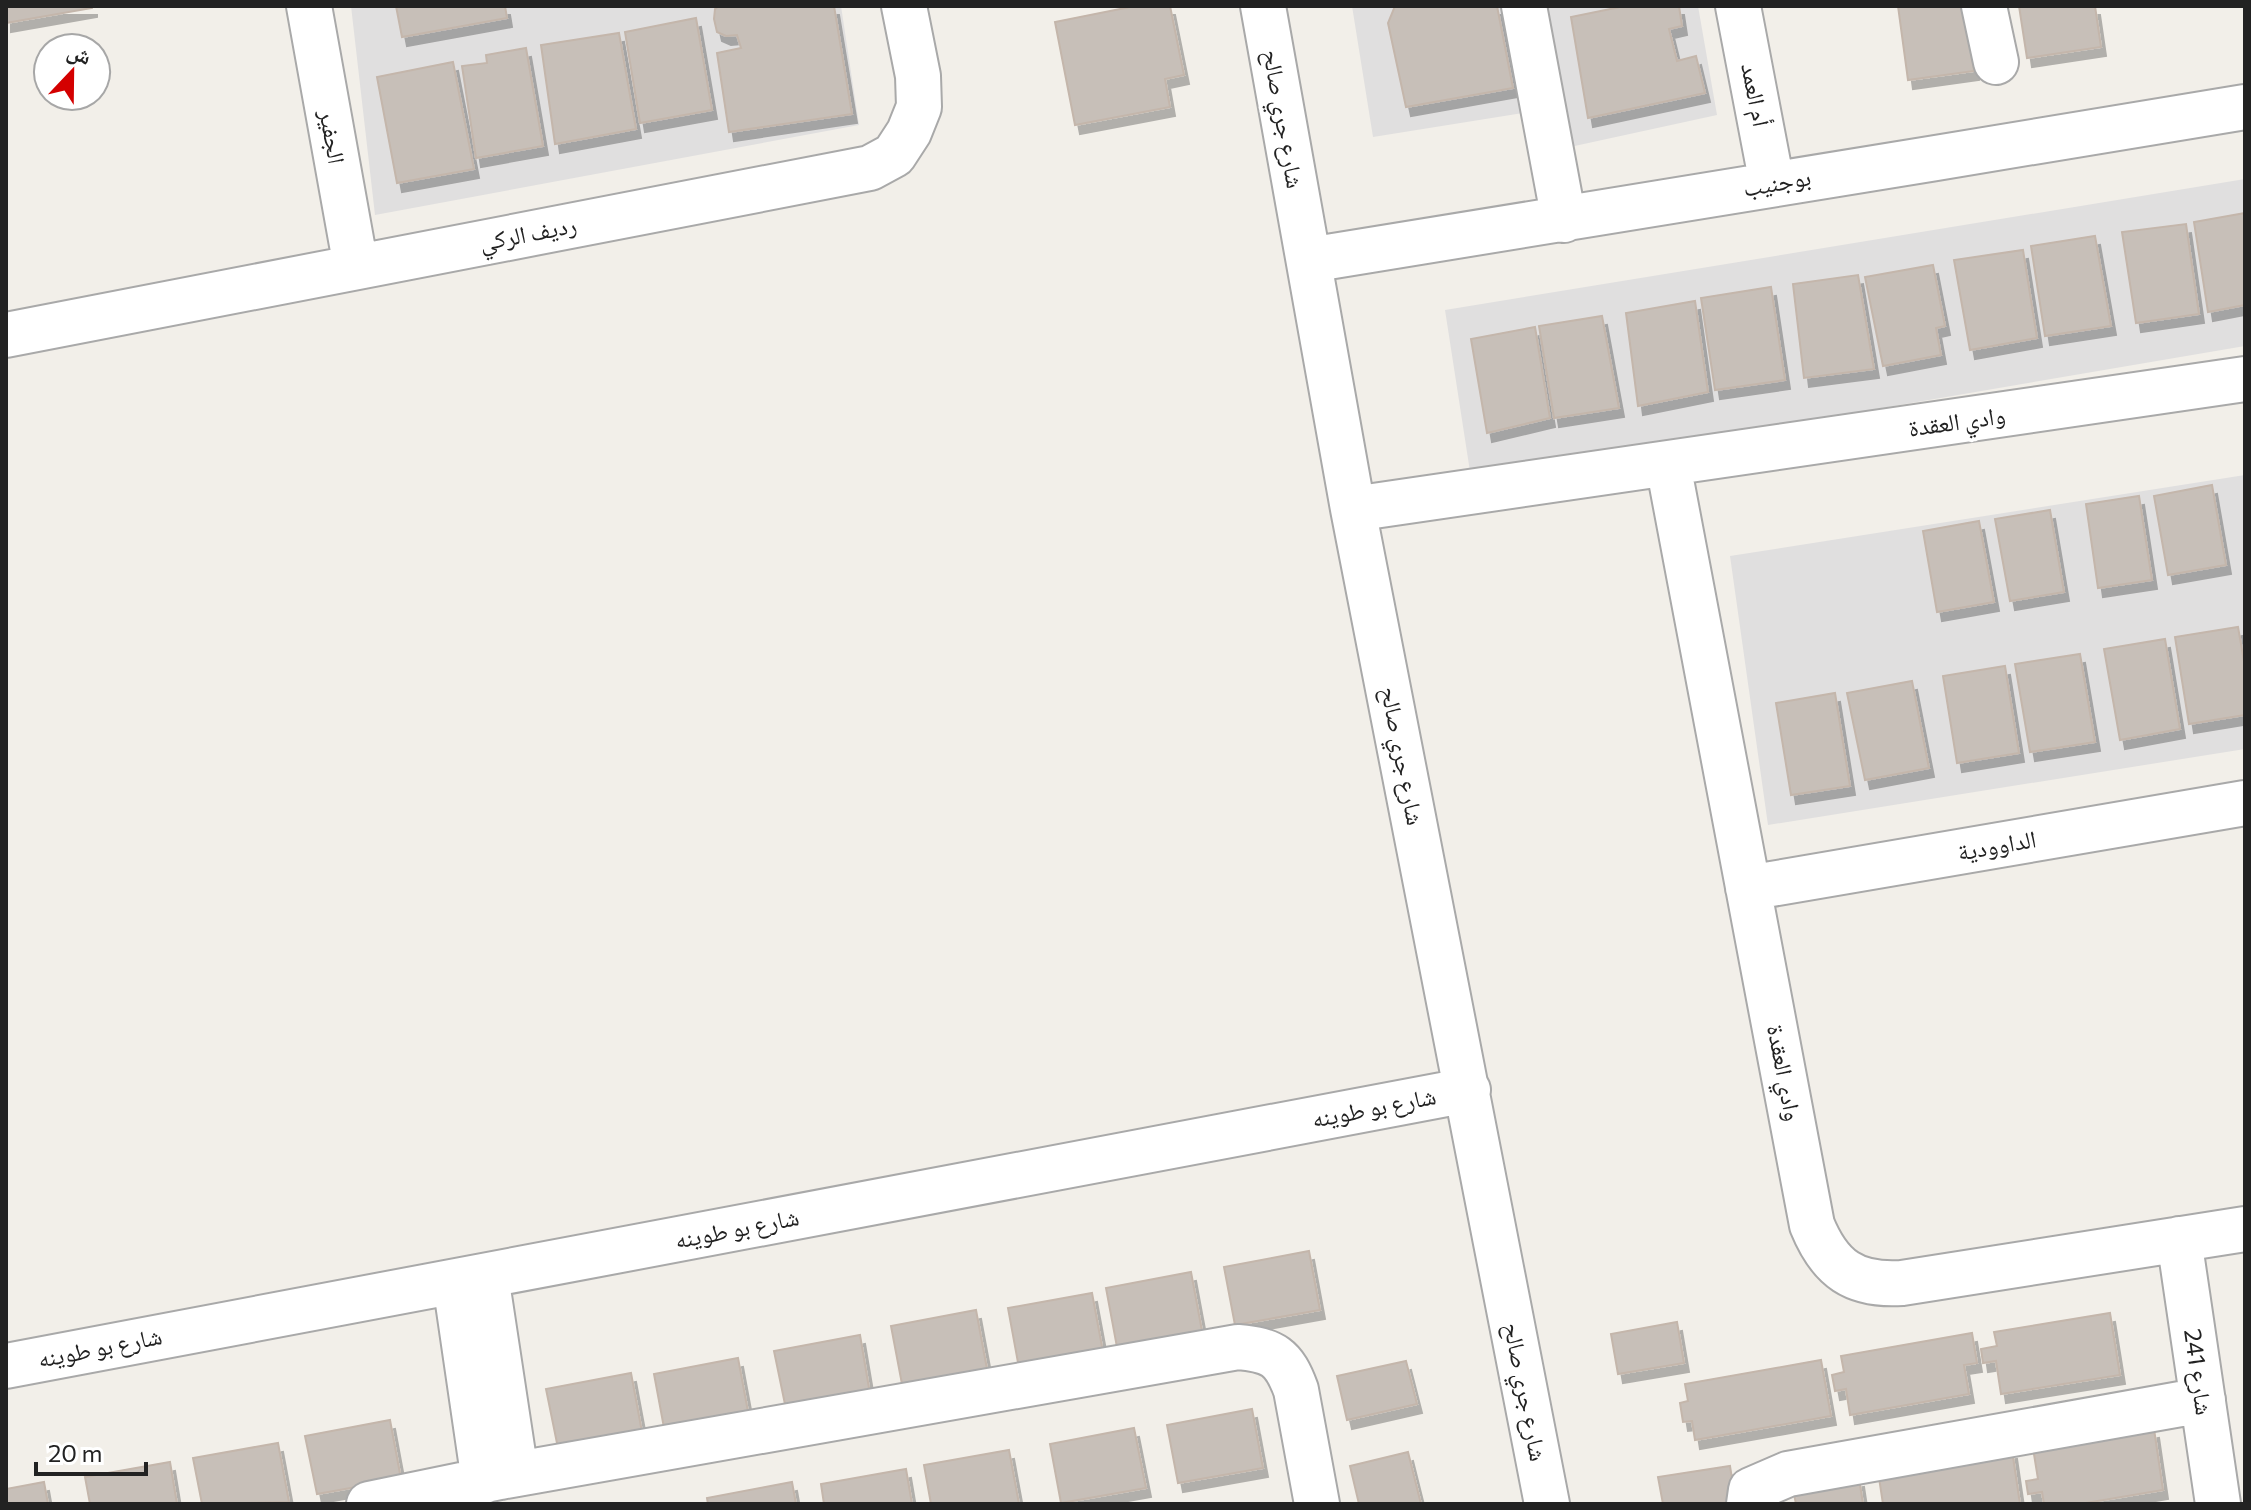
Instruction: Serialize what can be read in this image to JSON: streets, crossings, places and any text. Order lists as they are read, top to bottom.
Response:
{
  "streets": {
    "street": [
      "أم العمد",
      "شارع جري صالح",
      "الجفير",
      "بوجنيب",
      "رديف الركي",
      "وادي العقدة",
      "الداوودية",
      "شارع بو طوينه",
      "شارع 241"
    ]
  },
  "crossings": [
    ["أم العمد", "بوجنيب"],
    ["شارع جري صالح", "بوجنيب"],
    ["شارع جري صالح", "وادي العقدة"],
    ["شارع جري صالح", "شارع بو طوينه"],
    ["الجفير", "رديف الركي"],
    ["وادي العقدة", "الداوودية"],
    ["وادي العقدة", "شارع 241"]
  ],
  "scale_bar": "20 m",
  "north": "top"
}
